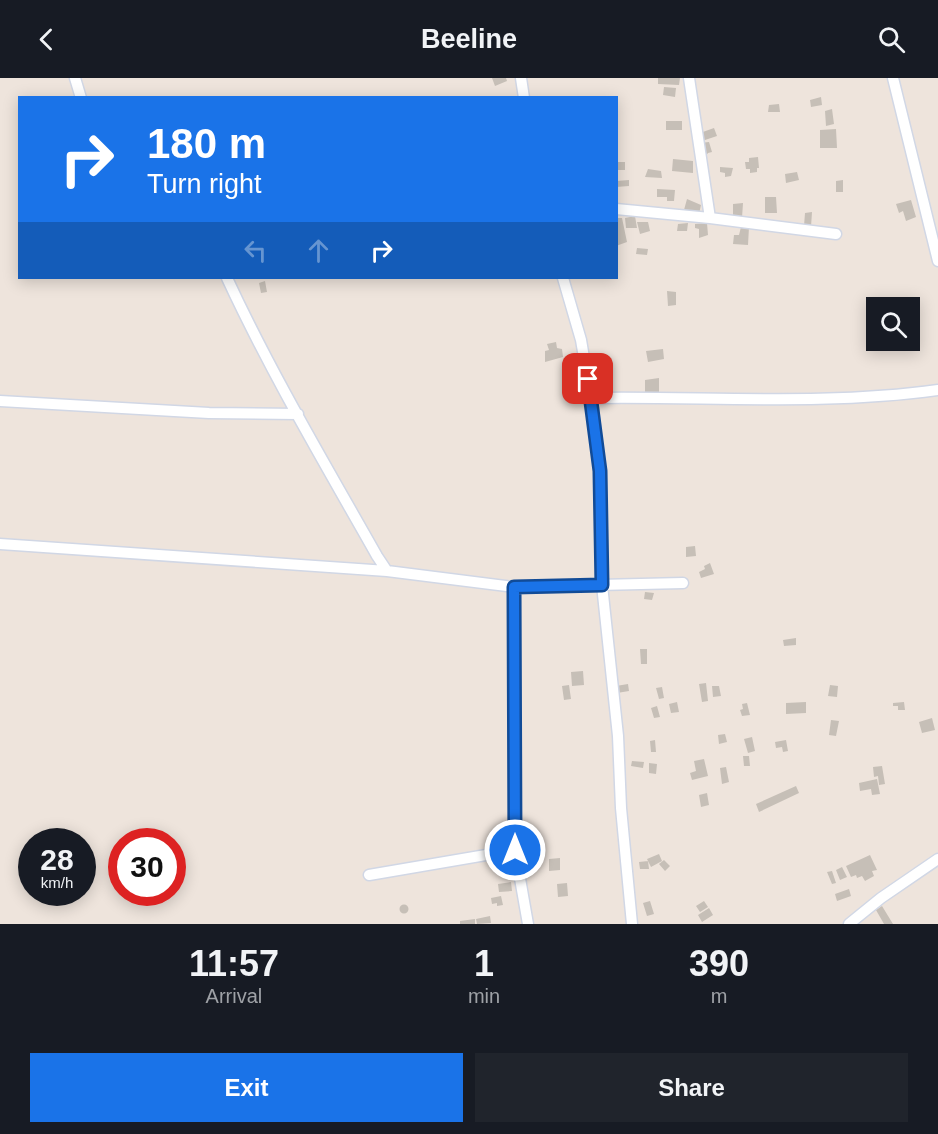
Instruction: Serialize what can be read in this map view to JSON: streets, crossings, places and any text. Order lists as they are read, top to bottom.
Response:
{
  "page": {
    "header": "Beeline",
    "turn": ["180 m", "Turn right"],
    "speed": "28 km/h",
    "limit": "30",
    "eta": [
      "11:57",
      "Arrival",
      "1",
      "min",
      "390",
      "m"
    ],
    "buttons": ["Exit", "Share"]
  }
}
